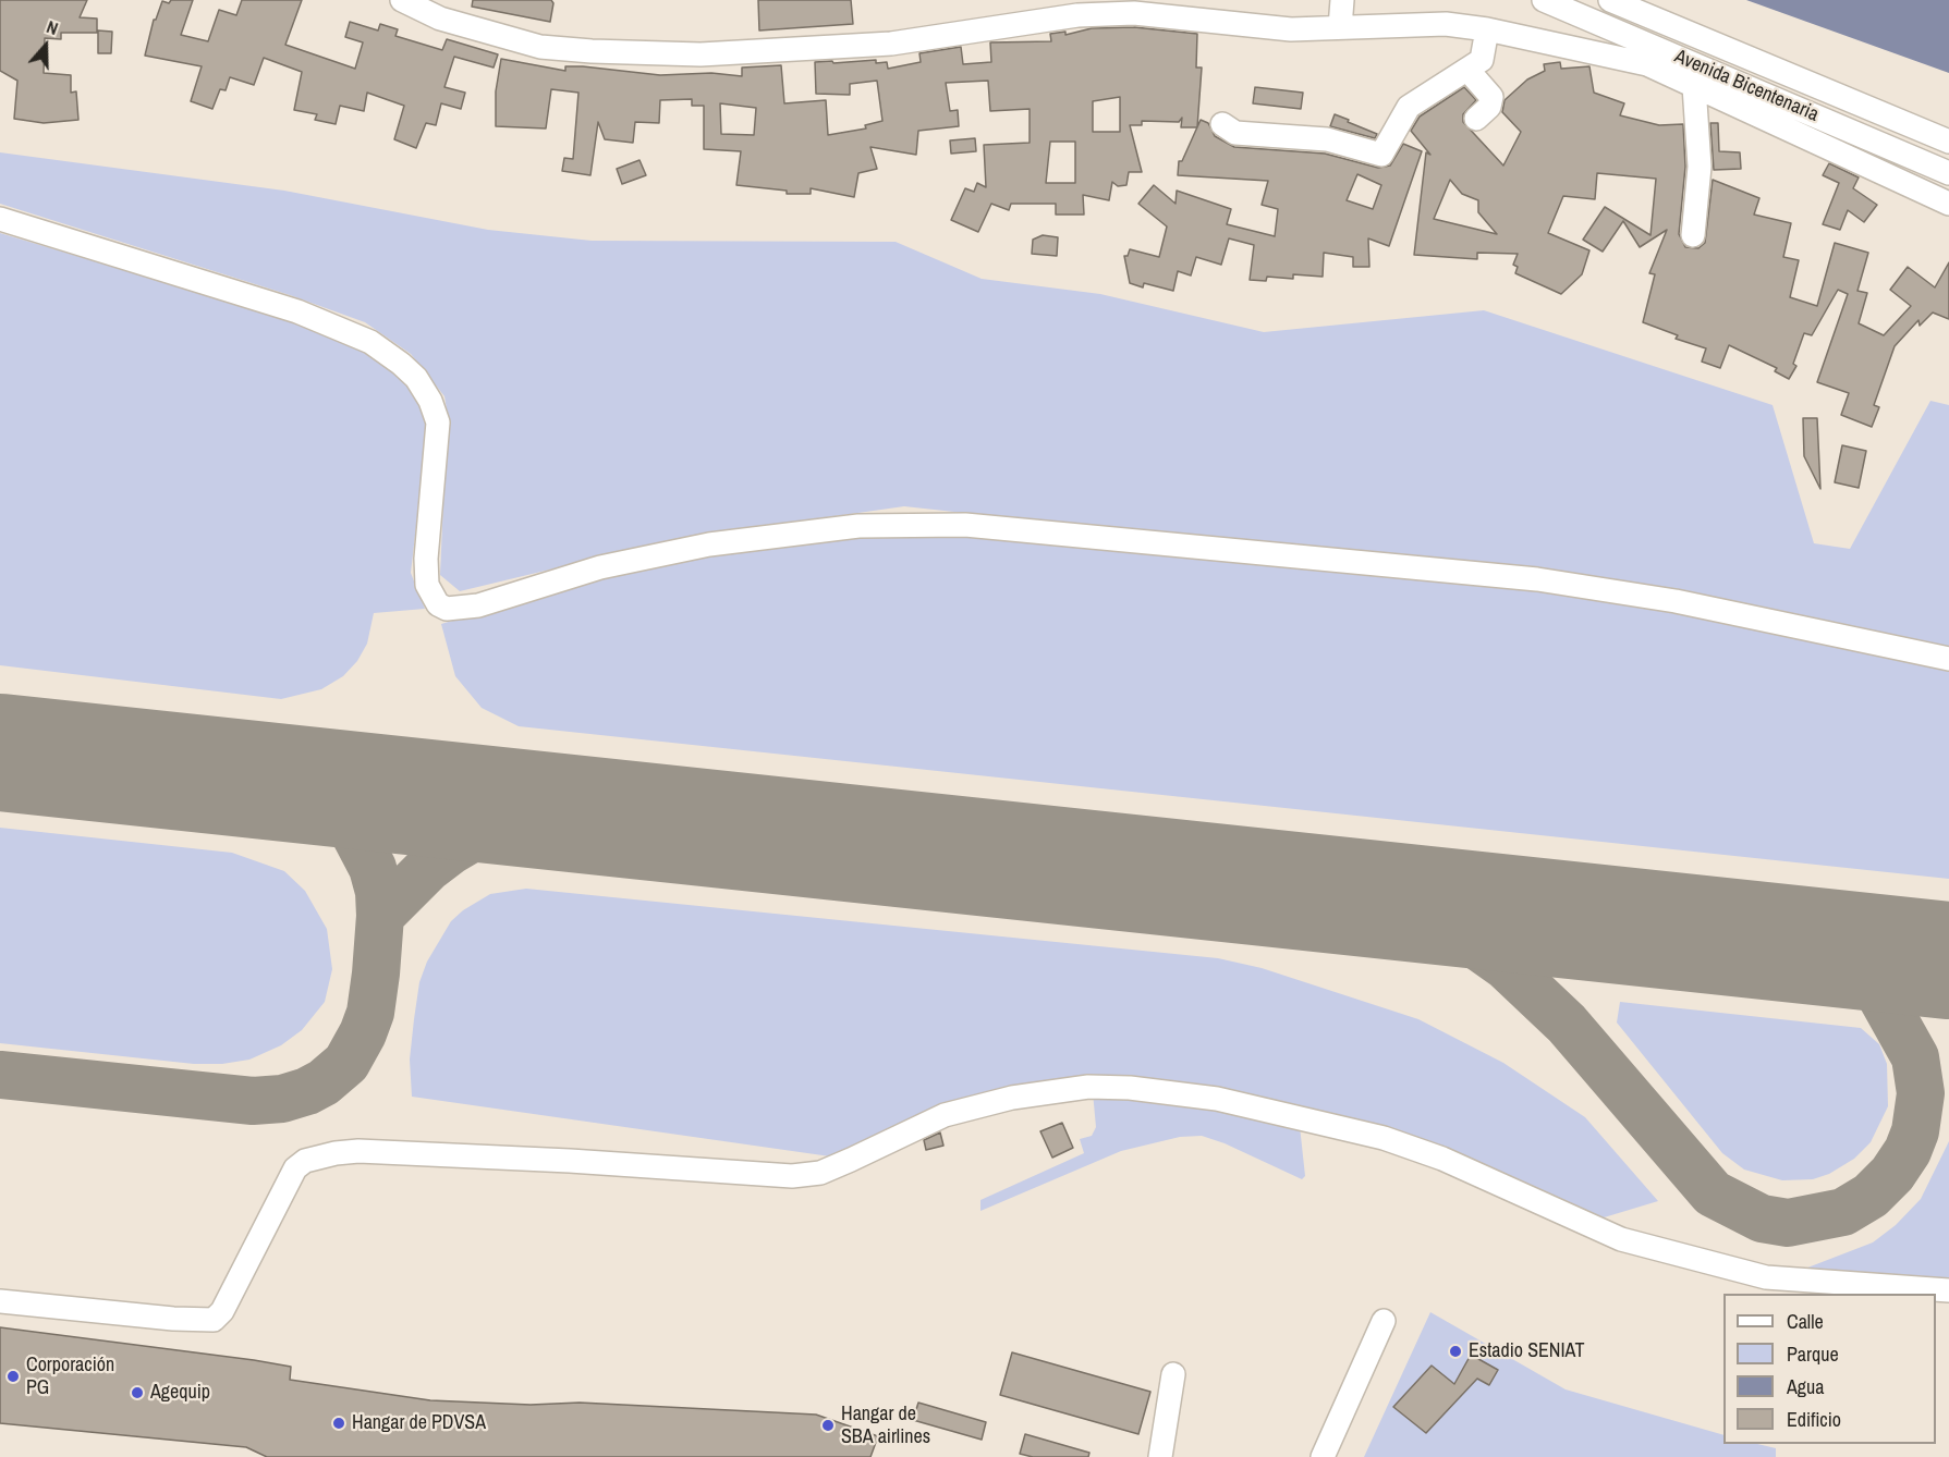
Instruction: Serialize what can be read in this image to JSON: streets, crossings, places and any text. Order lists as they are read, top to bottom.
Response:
{
  "streets": {
    "street": ["Avenida Bicentenaria"]
  },
  "places": [
    "Estadio SENIAT",
    "Corporación PG",
    "Agequip",
    "Hangar de PDVSA",
    "Hangar de SBA airlines"
  ],
  "legend": [
    "Calle",
    "Parque",
    "Agua",
    "Edificio"
  ],
  "north": "top"
}
